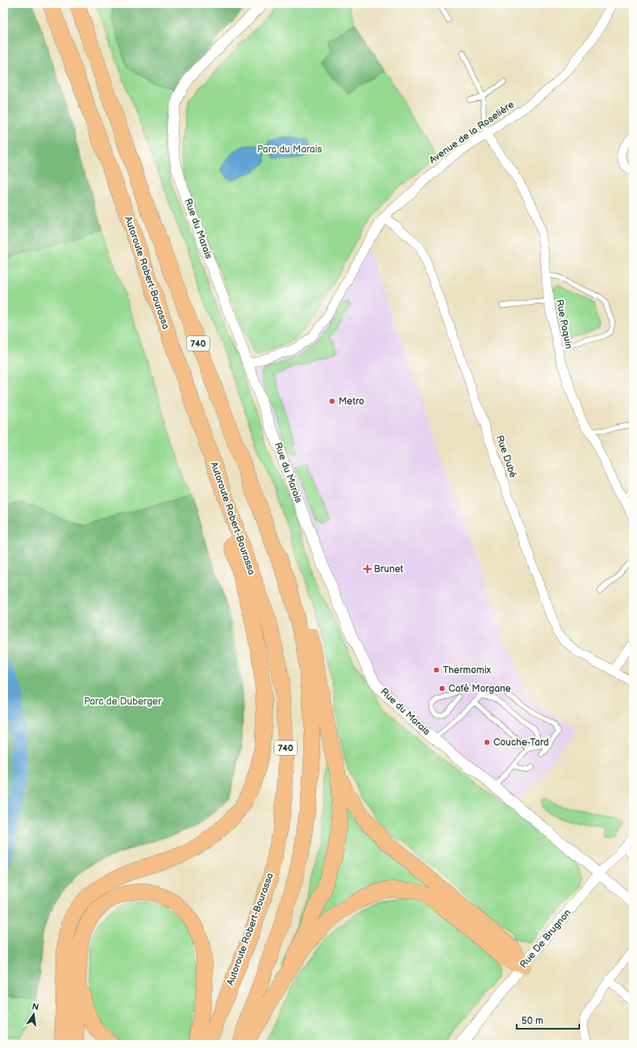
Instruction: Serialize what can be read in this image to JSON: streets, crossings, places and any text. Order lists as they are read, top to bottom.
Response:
{
  "streets": {
    "highway": ["Autoroute Robert-Bourassa", "740"],
    "street": [
      "Avenue de la Roselière",
      "Rue du Marais",
      "Rue Paquin",
      "Rue Dubé",
      "Rue De Brugnon"
    ]
  },
  "crossings": [
    ["Avenue de la Roselière", "Rue du Marais"],
    ["Avenue de la Roselière", "Rue Paquin"],
    ["Avenue de la Roselière", "Rue Dubé"],
    ["Rue du Marais", "Rue De Brugnon"]
  ],
  "parks": ["Parc du Marais", "Parc de Duberger"],
  "places": {
    "other": [
      "Metro",
      "Thermomix",
      "Café Morgane",
      "Couche-Tard"
    ],
    "health": ["Brunet"]
  },
  "scale_bar": "50 m",
  "north": "top"
}
